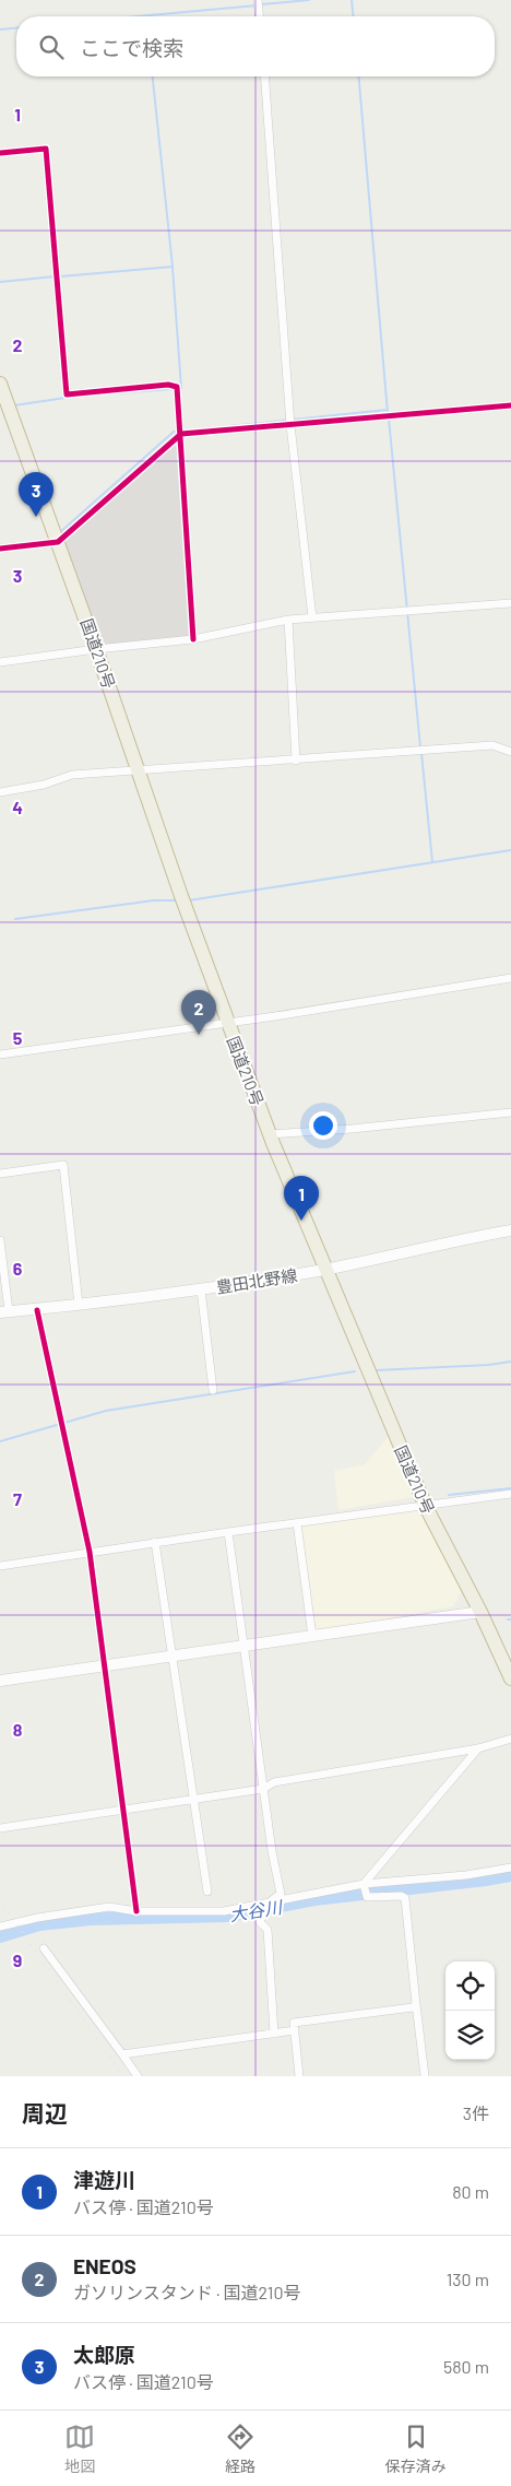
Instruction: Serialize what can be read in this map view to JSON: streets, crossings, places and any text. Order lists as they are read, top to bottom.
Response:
{
  "streets": {
    "highway": ["国道210号"],
    "main road": ["豊田北野線"]
  },
  "crossings": [
    ["国道210号", "豊田北野線"]
  ],
  "water": ["大谷川"],
  "page": {
    "search": "ここで検索",
    "pins": ["3", "2", "1"],
    "heading": ["周辺", "3件"],
    "list": [
      {
        "mark": "1",
        "name": "津遊川",
        "note": "バス停 · 国道210号",
        "value": "80 m"
      },
      {
        "mark": "2",
        "name": "ENEOS",
        "note": "ガソリンスタンド · 国道210号",
        "value": "130 m"
      },
      {
        "mark": "3",
        "name": "太郎原",
        "note": "バス停 · 国道210号",
        "value": "580 m"
      }
    ],
    "nav": ["地図", "経路", "保存済み"]
  },
  "grid": {
    "rows": [
      "1",
      "2",
      "3",
      "4",
      "5",
      "6",
      "7",
      "8",
      "9"
    ]
  }
}
